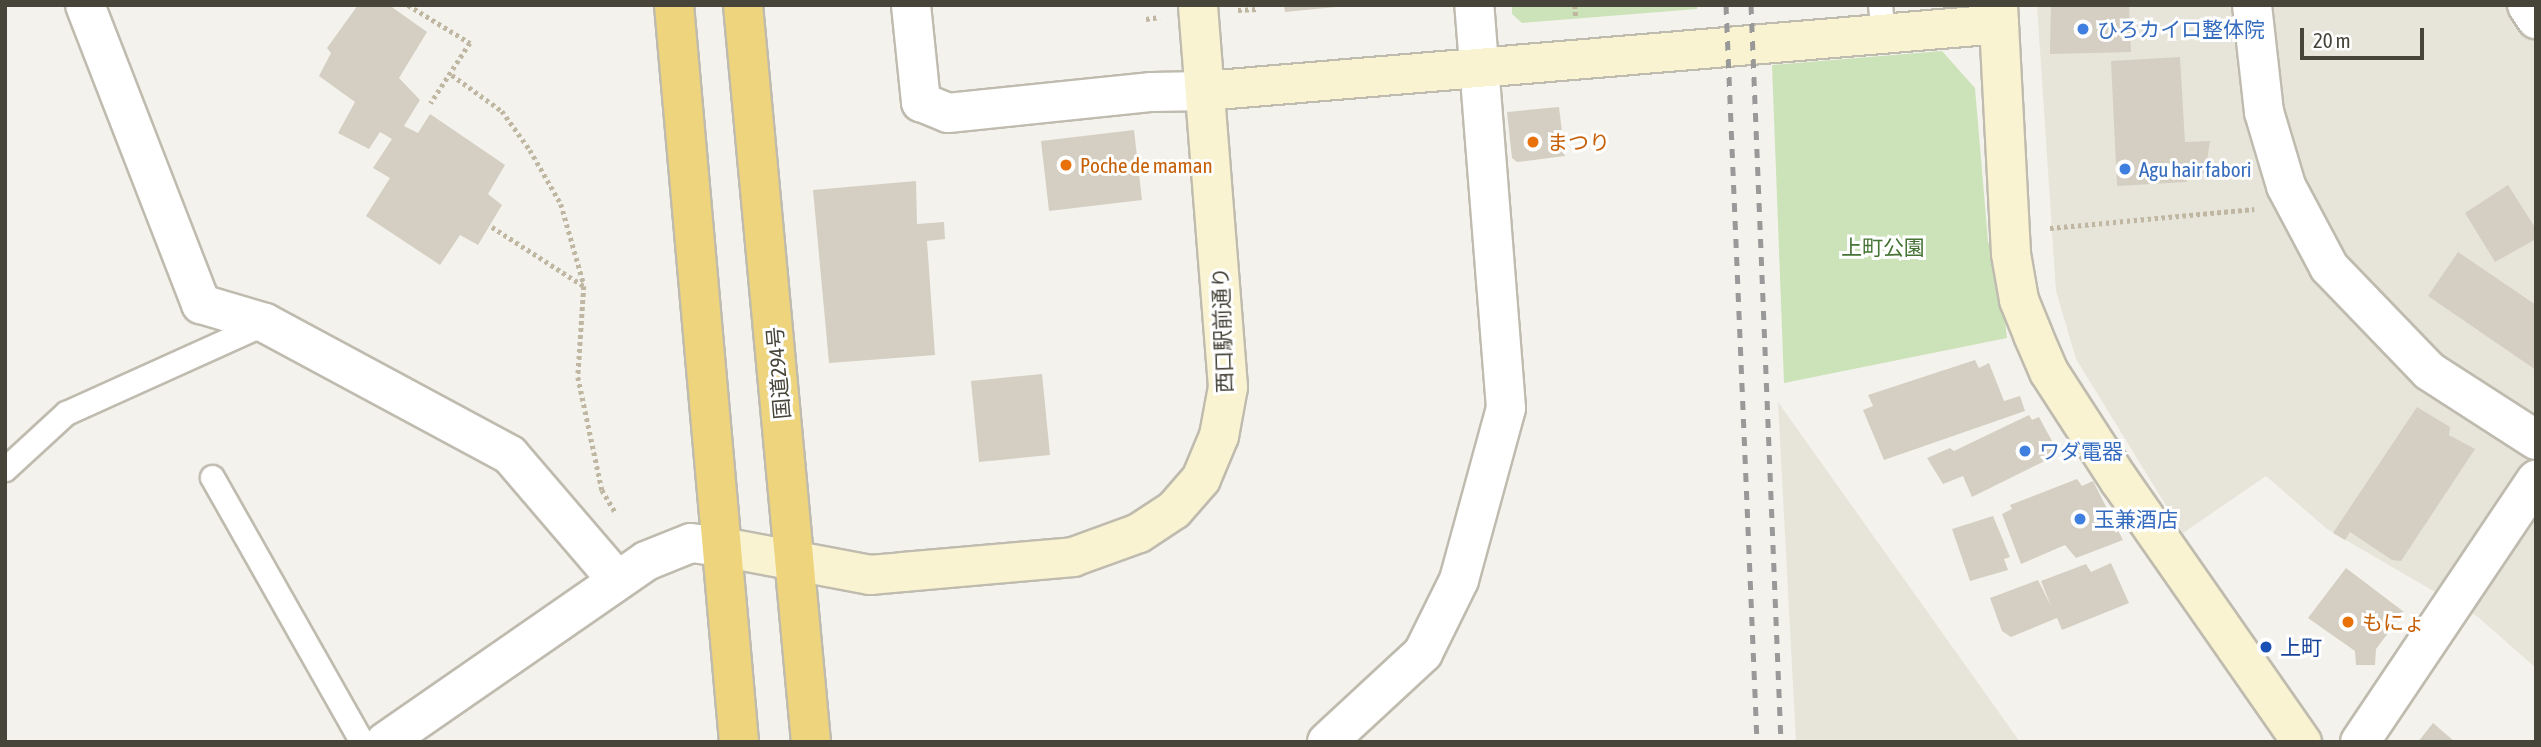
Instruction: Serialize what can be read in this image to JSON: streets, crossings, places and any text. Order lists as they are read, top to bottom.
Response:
{
  "streets": {
    "highway": ["国道294号"],
    "street": ["西口駅前通り"]
  },
  "crossings": [
    ["西口駅前通り", "国道294号"]
  ],
  "parks": ["上町公園"],
  "places": [
    "ひろカイロ整体院",
    "まつり",
    "Poche de maman",
    "Agu hair fabori",
    "ワダ電器",
    "玉兼酒店",
    "もにょ",
    "上町"
  ],
  "scale_bar": "20 m"
}
